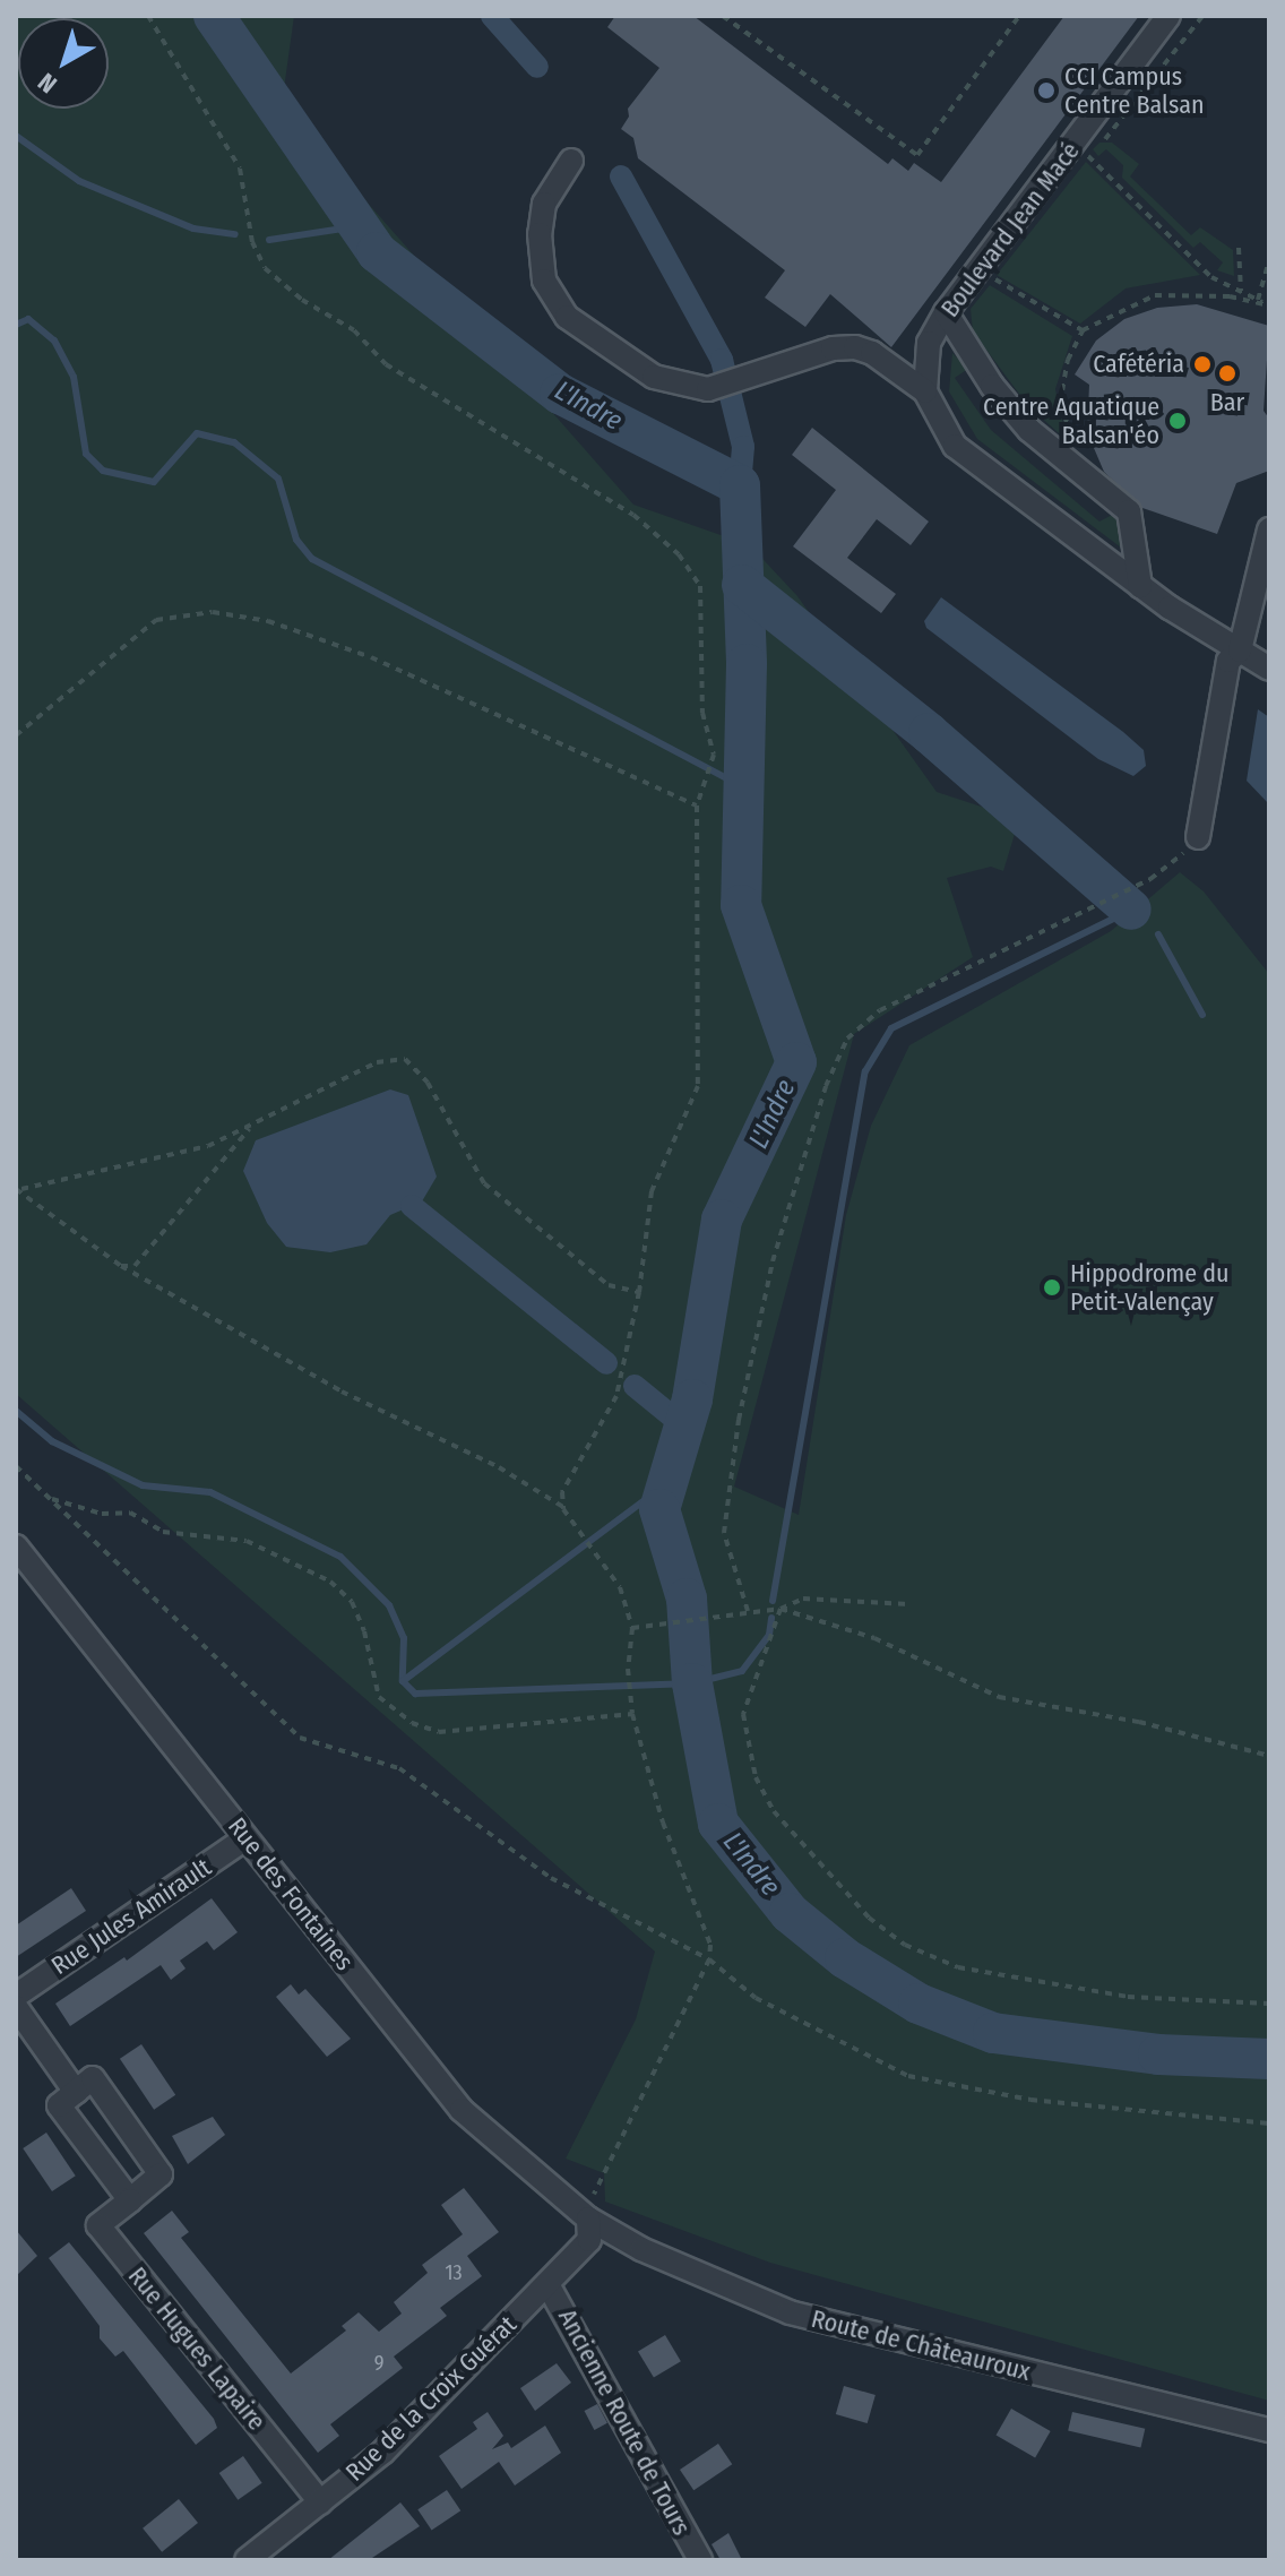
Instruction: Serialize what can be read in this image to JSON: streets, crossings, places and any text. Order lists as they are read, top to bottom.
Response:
{
  "streets": {
    "street": [
      "Boulevard Jean Macé",
      "Rue des Fontaines",
      "Rue Jules Amirault",
      "Route de Châteauroux",
      "Rue Hugues Lapaire",
      "Rue de la Croix Guérat",
      "Ancienne Route de Tours"
    ]
  },
  "crossings": [
    ["Rue des Fontaines", "Rue Jules Amirault"],
    ["Rue des Fontaines", "Route de Châteauroux"],
    ["Rue des Fontaines", "Rue de la Croix Guérat"],
    ["Route de Châteauroux", "Rue de la Croix Guérat"],
    ["Rue Hugues Lapaire", "Rue de la Croix Guérat"],
    ["Rue de la Croix Guérat", "Ancienne Route de Tours"]
  ],
  "water": ["L'Indre"],
  "places": [
    "CCI Campus Centre Balsan",
    "Cafétéria",
    "Bar",
    "Centre Aquatique Balsan'éo",
    "Hippodrome du Petit-Valençay"
  ],
  "house_numbers": ["13", "9"],
  "north": "bottom left"
}
